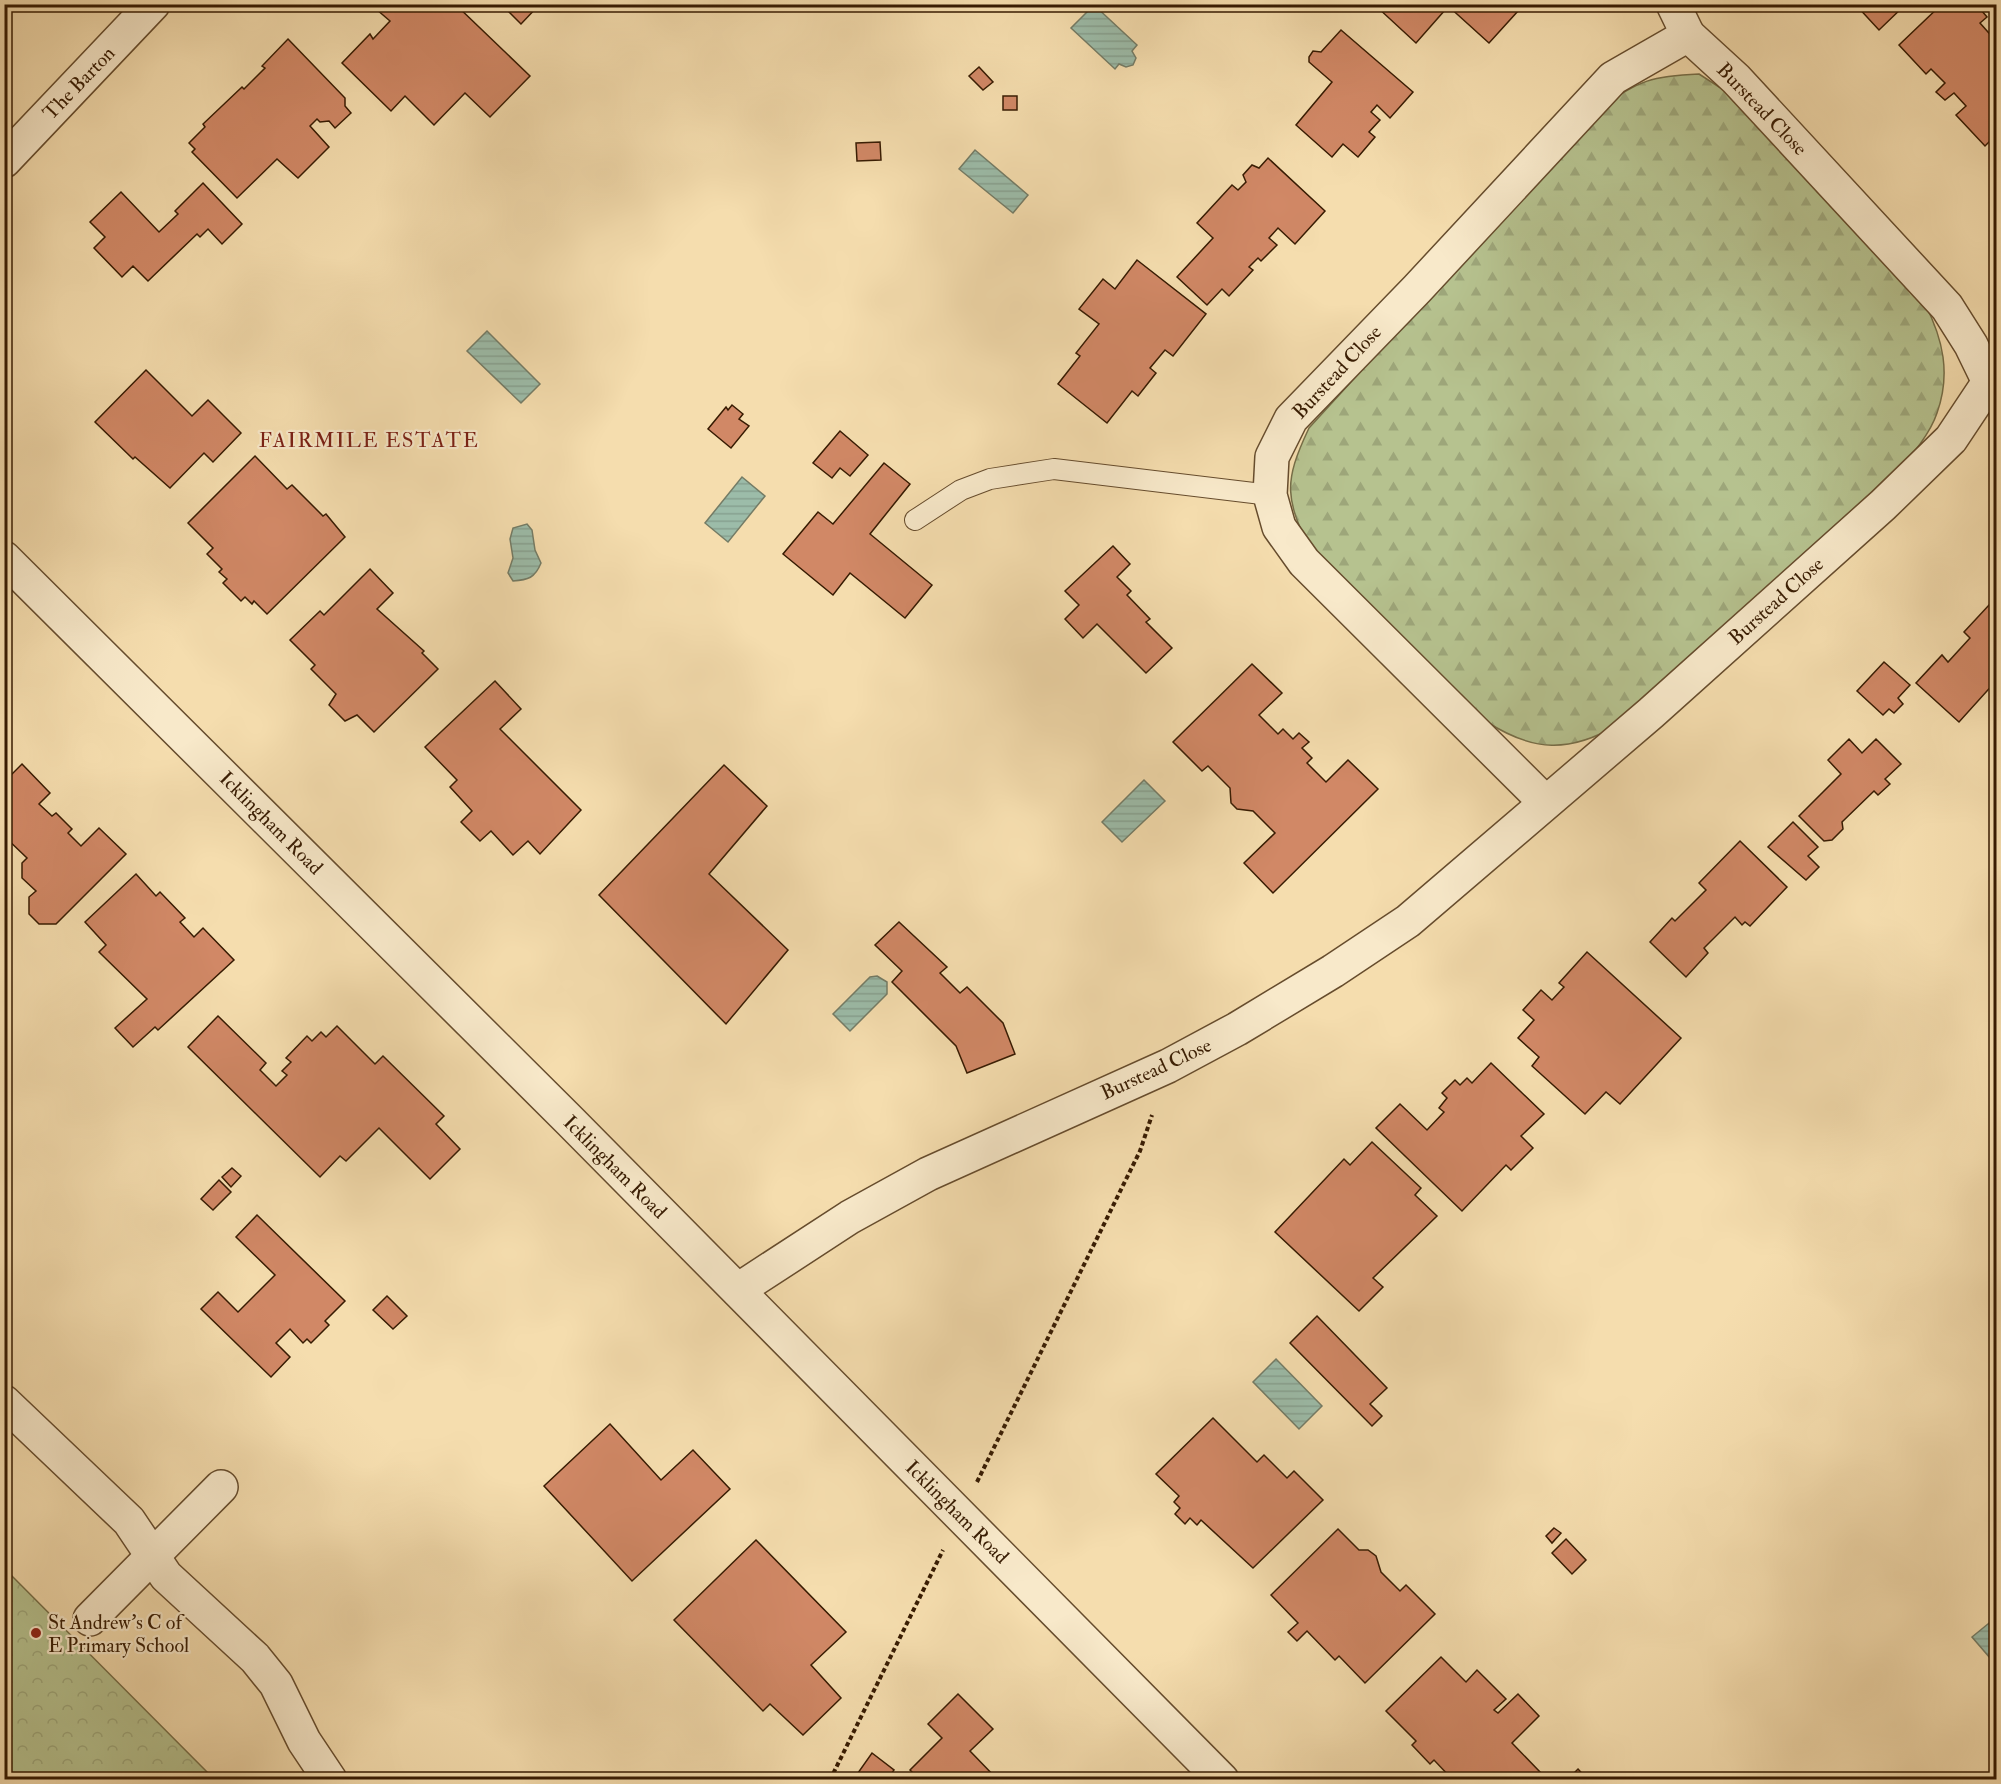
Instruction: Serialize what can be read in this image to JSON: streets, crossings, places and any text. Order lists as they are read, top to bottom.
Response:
{
  "streets": {
    "street": ["The Barton", "Burstead Close", "Icklingham Road"]
  },
  "crossings": [
    ["Burstead Close", "Icklingham Road"]
  ],
  "districts": ["FAIRMILE ESTATE"],
  "places": ["St Andrew's C of E Primary School"]
}
